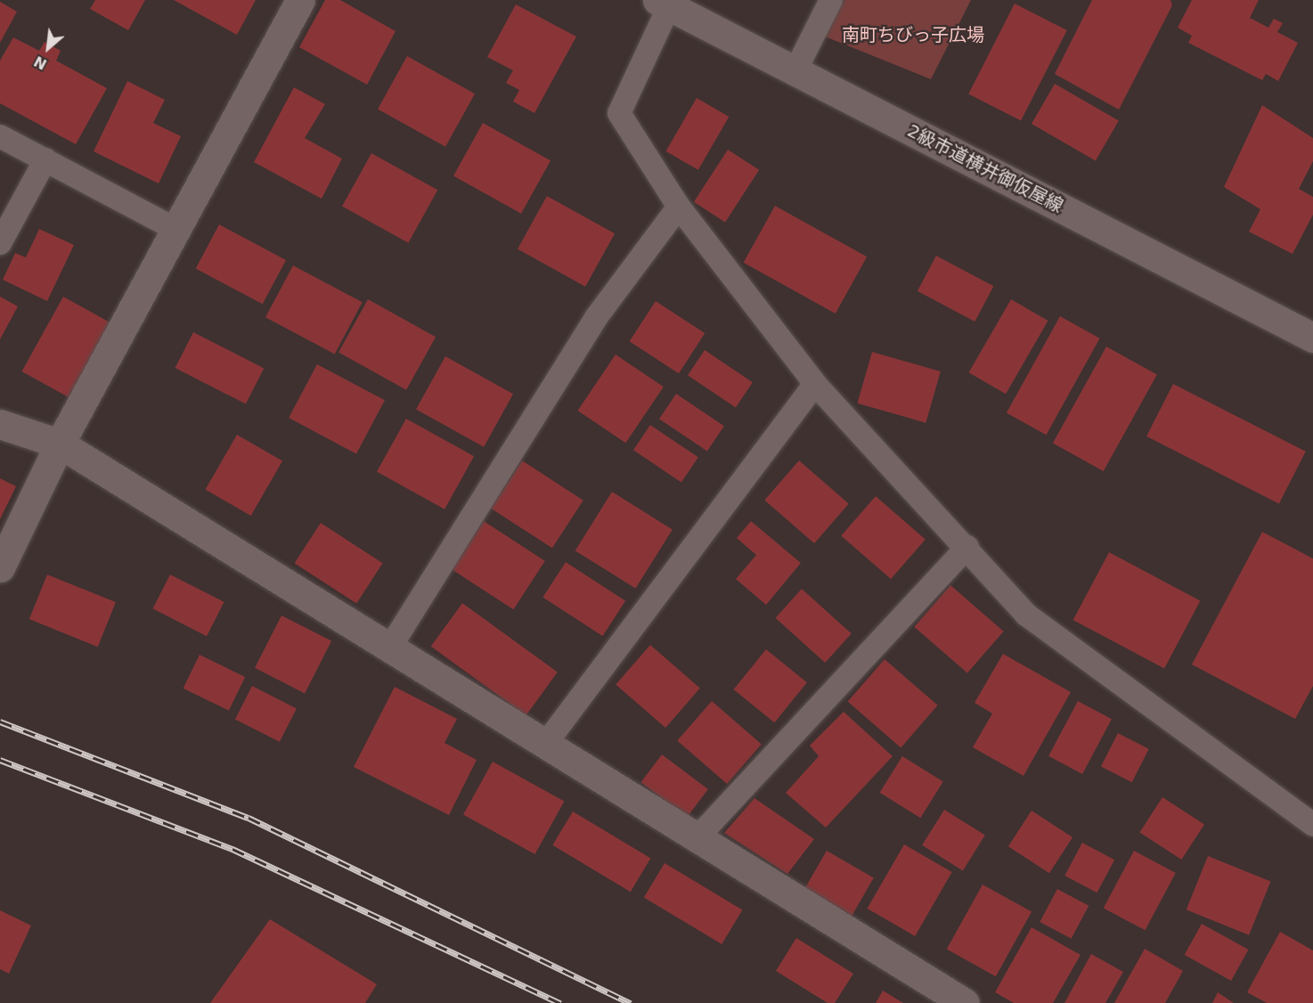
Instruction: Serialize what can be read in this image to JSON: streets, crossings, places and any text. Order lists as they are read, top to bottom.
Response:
{
  "streets": {
    "street": ["2級市道横井御仮屋線"]
  },
  "parks": ["南町ちびっ子広場"],
  "north": "bottom left"
}
